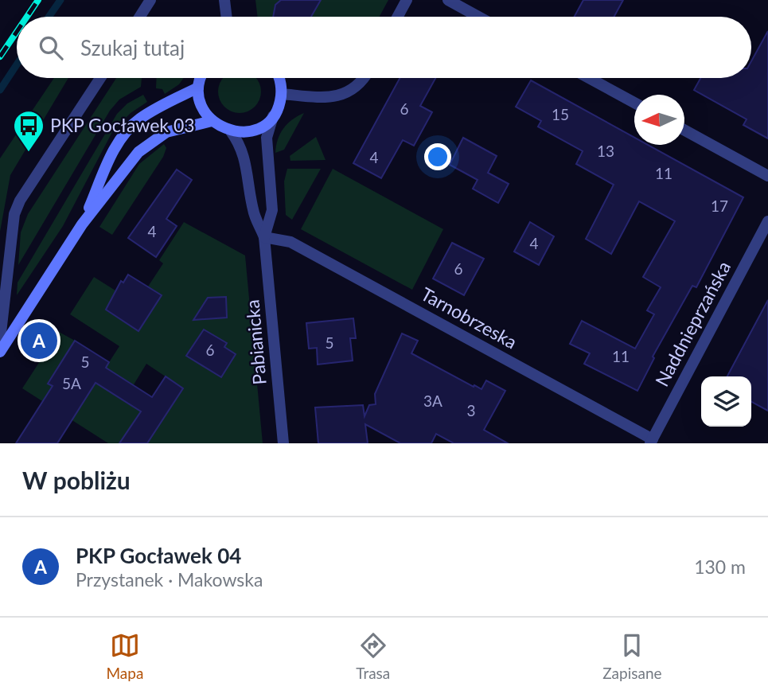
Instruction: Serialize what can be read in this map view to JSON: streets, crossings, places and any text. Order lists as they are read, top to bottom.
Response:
{
  "streets": {
    "street": ["Tarnobrzeska", "Naddnieprzańska", "Pabianicka"]
  },
  "crossings": [
    ["Tarnobrzeska", "Naddnieprzańska"],
    ["Tarnobrzeska", "Pabianicka"]
  ],
  "places": {
    "bus stop": ["PKP Gocławek 03"]
  },
  "house_numbers": [
    "6",
    "15",
    "13",
    "4",
    "11",
    "17",
    "4",
    "4",
    "6",
    "5",
    "6",
    "11",
    "5",
    "5A",
    "3A",
    "3"
  ],
  "north": "left",
  "page": {
    "search": "Szukaj tutaj",
    "pins": "A",
    "heading": "W pobliżu",
    "list": [
      {
        "mark": "A",
        "name": "PKP Gocławek 04",
        "note": "Przystanek · Makowska",
        "value": "130 m"
      }
    ],
    "nav": ["Mapa", "Trasa", "Zapisane"]
  }
}
